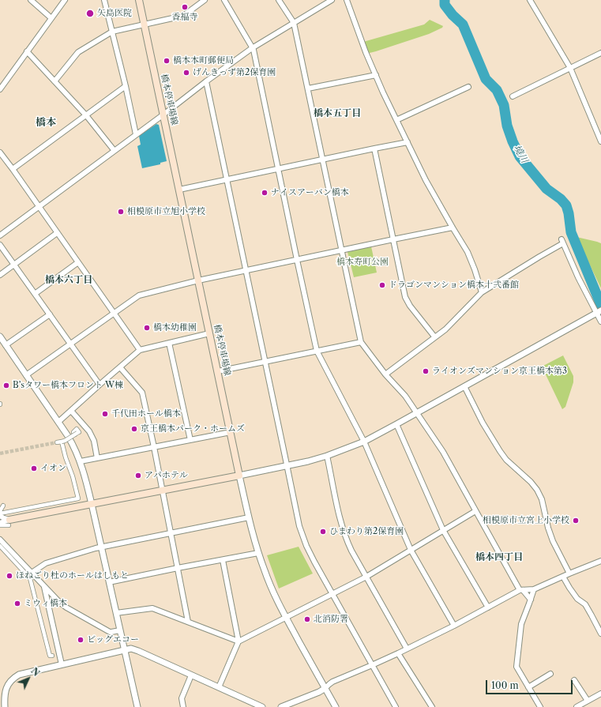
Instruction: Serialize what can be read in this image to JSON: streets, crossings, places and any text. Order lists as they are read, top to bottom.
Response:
{
  "streets": {
    "main road": ["橋本停車場線"]
  },
  "districts": [
    "橋本五丁目",
    "橋本",
    "橋本六丁目",
    "橋本四丁目"
  ],
  "water": ["境川"],
  "parks": ["橋本寿町公園"],
  "places": [
    "香福寺",
    "矢島医院",
    "橋本本町郵便局",
    "げんきっず第2保育園",
    "ナイスアーバン橋本",
    "相模原市立旭小学校",
    "ドラゴンマンション橋本十弐番館",
    "橋本幼稚園",
    "ライオンズマンション京王橋本第3",
    "B’sタワー橋本フロント W棟",
    "千代田ホール橋本",
    "京王橋本パーク・ホームズ",
    "イオン",
    "アパホテル",
    "相模原市立宮上小学校",
    "ひまわり第2保育園",
    "ほねごり杜のホールはしもと",
    "ミウィ橋本",
    "北消防署",
    "ビッグエコー"
  ],
  "scale_bar": "100 m",
  "north": "top right"
}
